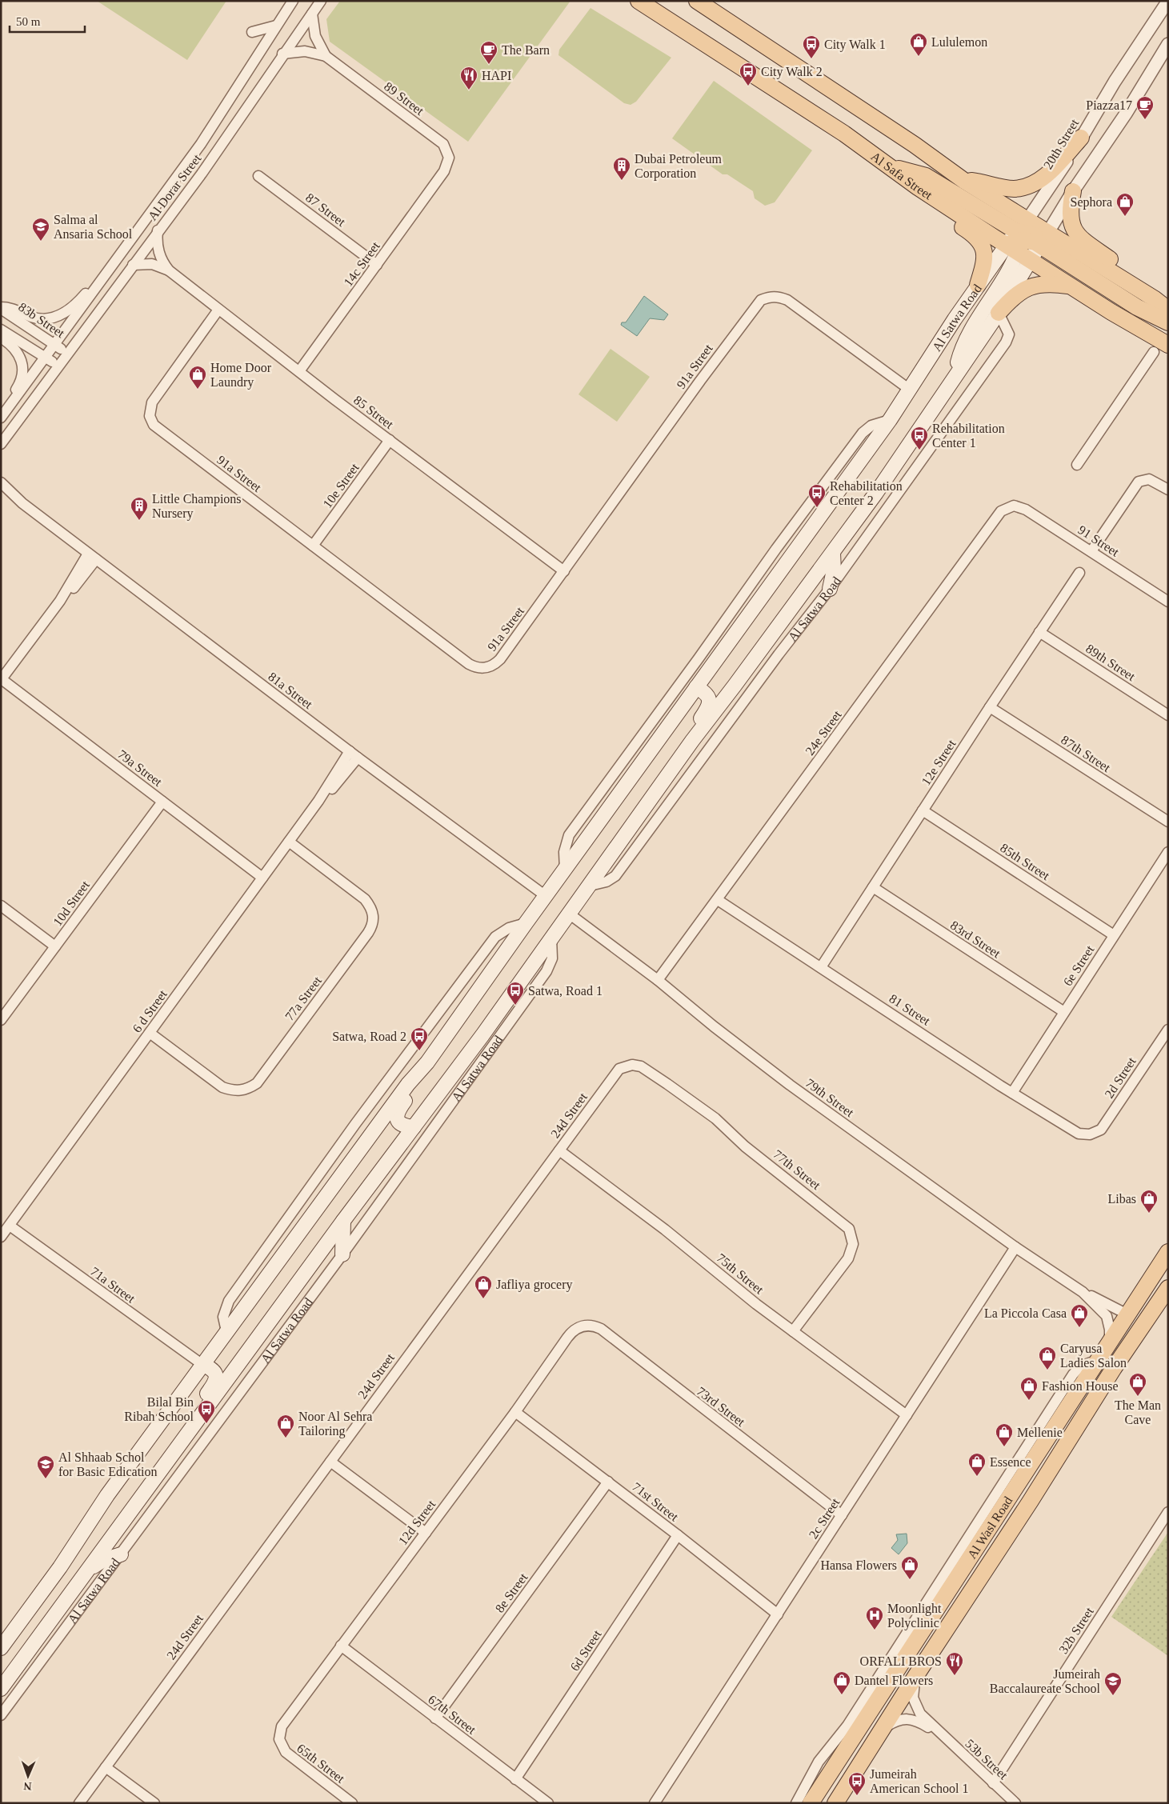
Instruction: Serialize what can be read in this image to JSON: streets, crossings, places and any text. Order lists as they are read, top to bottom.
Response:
{
  "streets": {
    "main road": ["Al Safa Street", "Al Satwa Road", "Al Wasl Road"],
    "street": [
      "89 Street",
      "20th Street",
      "Al Dorar Street",
      "87 Street",
      "14c Street",
      "83b Street",
      "91a Street",
      "85 Street",
      "10e Street",
      "91 Street",
      "89th Street",
      "81a Street",
      "24e Street",
      "87th Street",
      "12e Street",
      "79a Street",
      "85th Street",
      "10d Street",
      "83rd Street",
      "6e Street",
      "77a Street",
      "81 Street",
      "6 d Street",
      "2d Street",
      "79th Street",
      "24d Street",
      "77th Street",
      "75th Street",
      "71a Street",
      "73rd Street",
      "71st Street",
      "2c Street",
      "12d Street",
      "8e Street",
      "32b Street",
      "6d Street",
      "67th Street",
      "53b Street",
      "65th Street"
    ]
  },
  "crossings": [
    ["89 Street", "Al Dorar Street"],
    ["89 Street", "14c Street"],
    ["20th Street", "Al Safa Street"],
    ["20th Street", "Al Satwa Road"],
    ["Al Safa Street", "Al Satwa Road"],
    ["Al Dorar Street", "83b Street"],
    ["Al Dorar Street", "85 Street"],
    ["87 Street", "14c Street"],
    ["14c Street", "85 Street"],
    ["Al Satwa Road", "91a Street"],
    ["Al Satwa Road", "81a Street"],
    ["Al Satwa Road", "79th Street"],
    ["Al Satwa Road", "71a Street"],
    ["91a Street", "85 Street"],
    ["91a Street", "10e Street"],
    ["85 Street", "10e Street"],
    ["91 Street", "24e Street"],
    ["89th Street", "12e Street"],
    ["81a Street", "6 d Street"],
    ["24e Street", "81 Street"],
    ["24e Street", "79th Street"],
    ["87th Street", "12e Street"],
    ["12e Street", "85th Street"],
    ["12e Street", "83rd Street"],
    ["12e Street", "81 Street"],
    ["79a Street", "10d Street"],
    ["79a Street", "6 d Street"],
    ["85th Street", "6e Street"],
    ["83rd Street", "6e Street"],
    ["6e Street", "81 Street"],
    ["77a Street", "6 d Street"],
    ["81 Street", "2d Street"],
    ["6 d Street", "71a Street"],
    ["79th Street", "2c Street"],
    ["79th Street", "Al Wasl Road"],
    ["24d Street", "77th Street"],
    ["24d Street", "75th Street"],
    ["77th Street", "75th Street"],
    ["75th Street", "2c Street"],
    ["73rd Street", "2c Street"],
    ["73rd Street", "12d Street"],
    ["71st Street", "2c Street"],
    ["71st Street", "12d Street"],
    ["71st Street", "8e Street"],
    ["71st Street", "6d Street"],
    ["12d Street", "67th Street"],
    ["12d Street", "65th Street"],
    ["Al Wasl Road", "53b Street"],
    ["8e Street", "67th Street"],
    ["32b Street", "53b Street"],
    ["6d Street", "67th Street"]
  ],
  "places": {
    "shop": [
      "Lululemon",
      "Sephora",
      "Home Door Laundry",
      "Libas",
      "Jafliya grocery",
      "La Piccola Casa",
      "Caryusa Ladies Salon",
      "The Man Cave",
      "Fashion House",
      "Noor Al Sehra Tailoring",
      "Mellenie",
      "Essence",
      "Hansa Flowers",
      "Dantel Flowers"
    ],
    "bus stop": [
      "City Walk 1",
      "City Walk 2",
      "Rehabilitation Center 1",
      "Rehabilitation Center 2",
      "Satwa, Road 1",
      "Satwa, Road 2",
      "Bilal Bin Ribah School",
      "Jumeirah American School 1"
    ],
    "cafe": ["The Barn", "Piazza17"],
    "restaurant": ["HAPI", "ORFALI BROS"],
    "building": ["Dubai Petroleum Corporation", "Little Champions Nursery"],
    "school or university": ["Salma al Ansaria School", "Al Shhaab Schol for Basic Edication", "Jumeirah Baccalaureate School"],
    "hospital": ["Moonlight Polyclinic"]
  },
  "scale_bar": "50 m",
  "north": "bottom"
}
